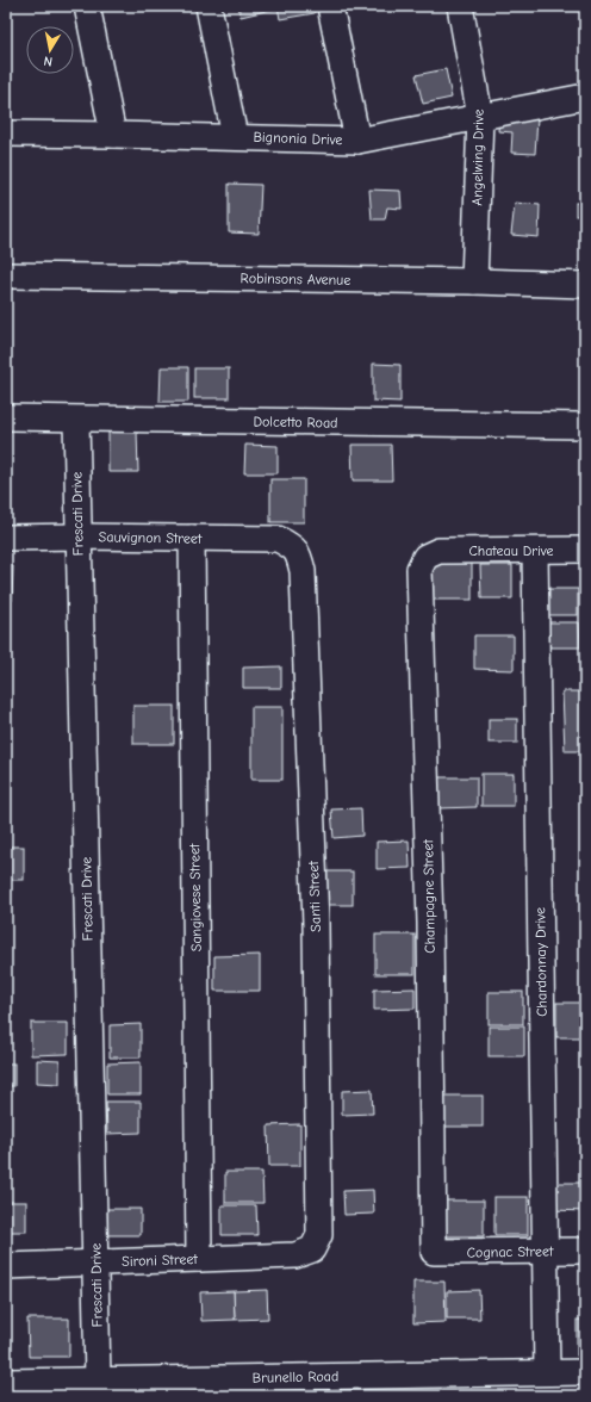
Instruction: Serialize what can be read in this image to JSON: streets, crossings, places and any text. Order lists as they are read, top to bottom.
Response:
{
  "streets": {
    "street": [
      "Bignonia Drive",
      "Angelwing Drive",
      "Robinsons Avenue",
      "Dolcetto Road",
      "Frescati Drive",
      "Sauvignon Street",
      "Chateau Drive",
      "Santi Street",
      "Champagne Street",
      "Sangiovese Street",
      "Chardonnay Drive",
      "Cognac Street",
      "Sironi Street",
      "Brunello Road"
    ]
  },
  "crossings": [
    ["Bignonia Drive", "Angelwing Drive"],
    ["Angelwing Drive", "Robinsons Avenue"],
    ["Dolcetto Road", "Frescati Drive"],
    ["Frescati Drive", "Sauvignon Street"],
    ["Frescati Drive", "Sironi Street"],
    ["Frescati Drive", "Brunello Road"],
    ["Sauvignon Street", "Santi Street"],
    ["Sauvignon Street", "Sangiovese Street"],
    ["Chateau Drive", "Champagne Street"],
    ["Chateau Drive", "Chardonnay Drive"],
    ["Santi Street", "Sironi Street"],
    ["Champagne Street", "Cognac Street"],
    ["Sangiovese Street", "Sironi Street"],
    ["Chardonnay Drive", "Cognac Street"],
    ["Chardonnay Drive", "Brunello Road"]
  ],
  "north": "bottom"
}
